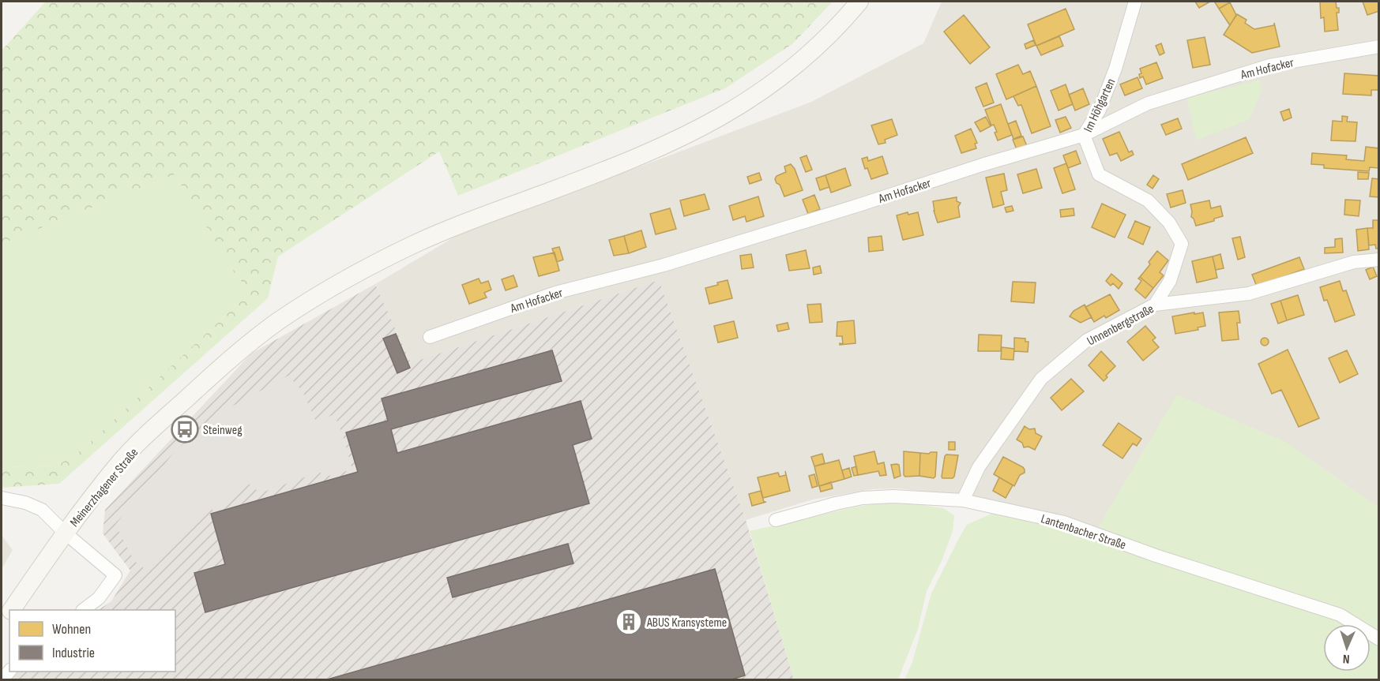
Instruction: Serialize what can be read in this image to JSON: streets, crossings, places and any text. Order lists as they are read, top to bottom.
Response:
{
  "streets": {
    "main road": ["Meinerzhagener Straße"],
    "street": [
      "Am Hofacker",
      "Im Höhgarten",
      "Unnenbergstraße",
      "Lantenbacher Straße"
    ]
  },
  "crossings": [
    ["Am Hofacker", "Im Höhgarten"],
    ["Im Höhgarten", "Unnenbergstraße"],
    ["Unnenbergstraße", "Lantenbacher Straße"]
  ],
  "places": {
    "bus stop": ["Steinweg"],
    "building": ["ABUS Kransysteme"]
  },
  "legend": ["Wohnen", "Industrie"],
  "north": "bottom"
}
